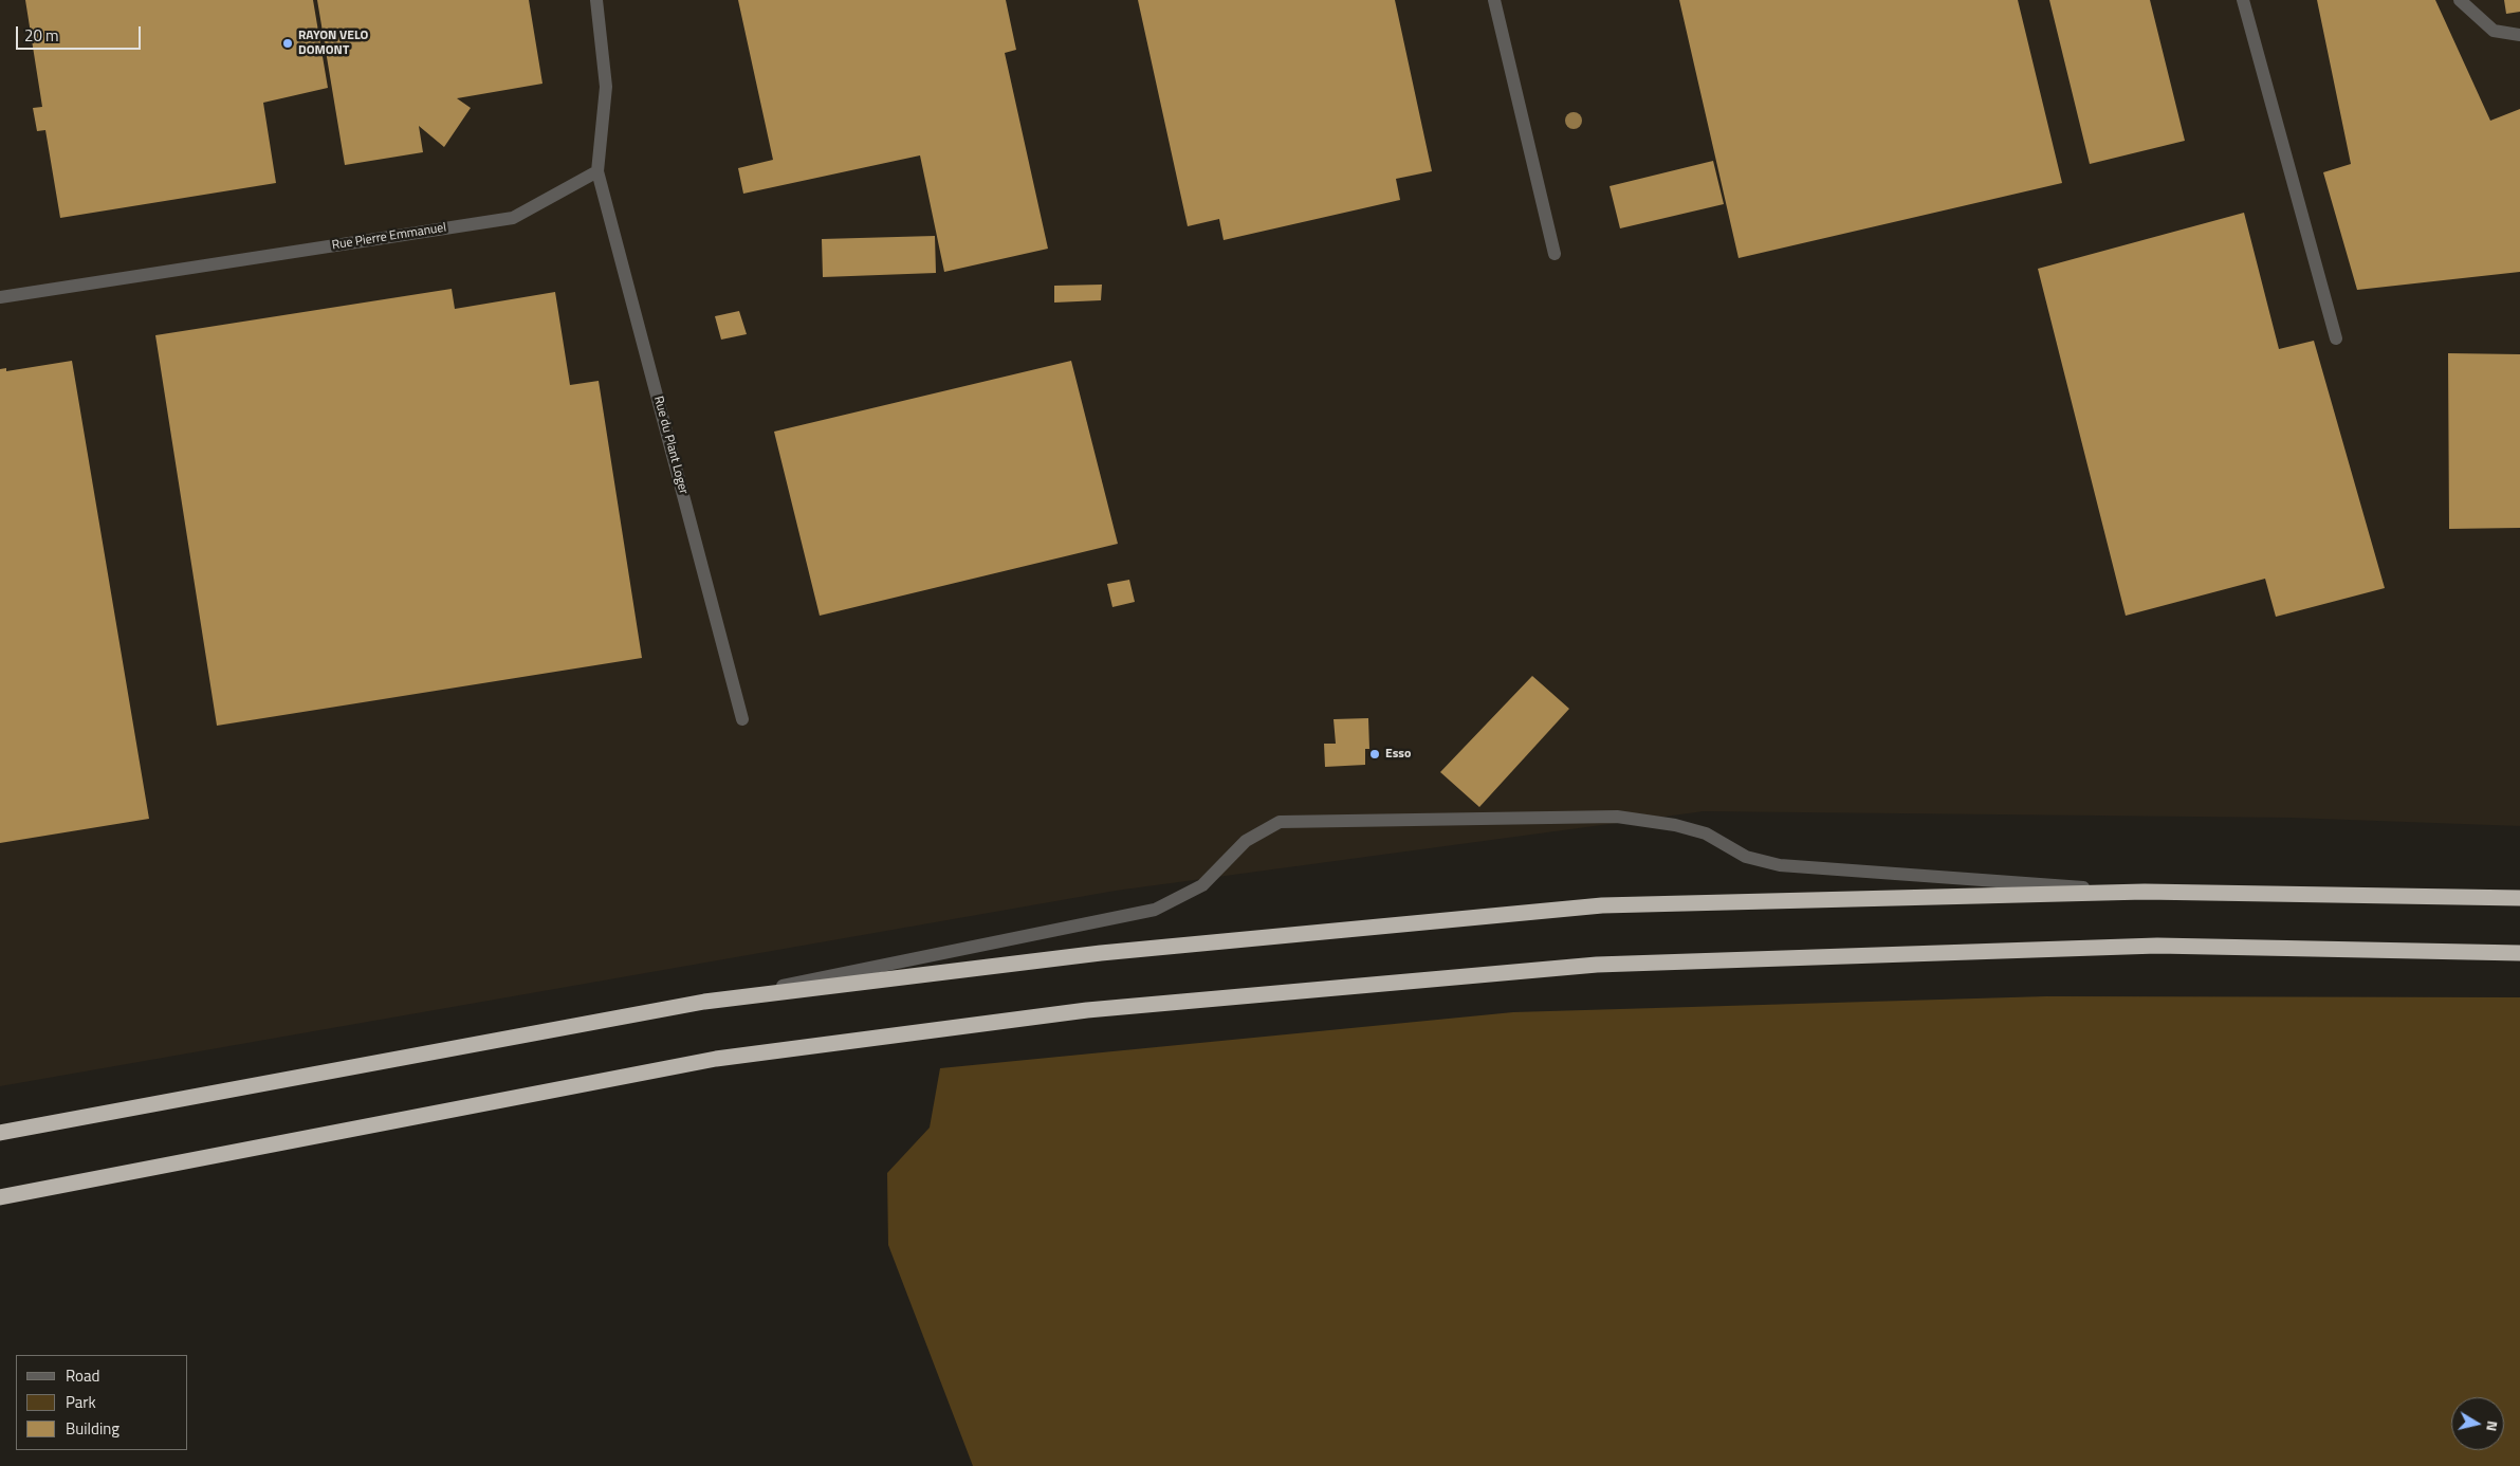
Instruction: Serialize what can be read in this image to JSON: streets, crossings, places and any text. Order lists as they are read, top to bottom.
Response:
{
  "streets": {
    "street": ["Rue Pierre Emmanuel", "Rue du Plant Loger"]
  },
  "crossings": [
    ["Rue Pierre Emmanuel", "Rue du Plant Loger"]
  ],
  "places": ["RAYON VELO DOMONT", "Esso"],
  "legend": ["Road", "Park", "Building"],
  "scale_bar": "20 m",
  "north": "right"
}
